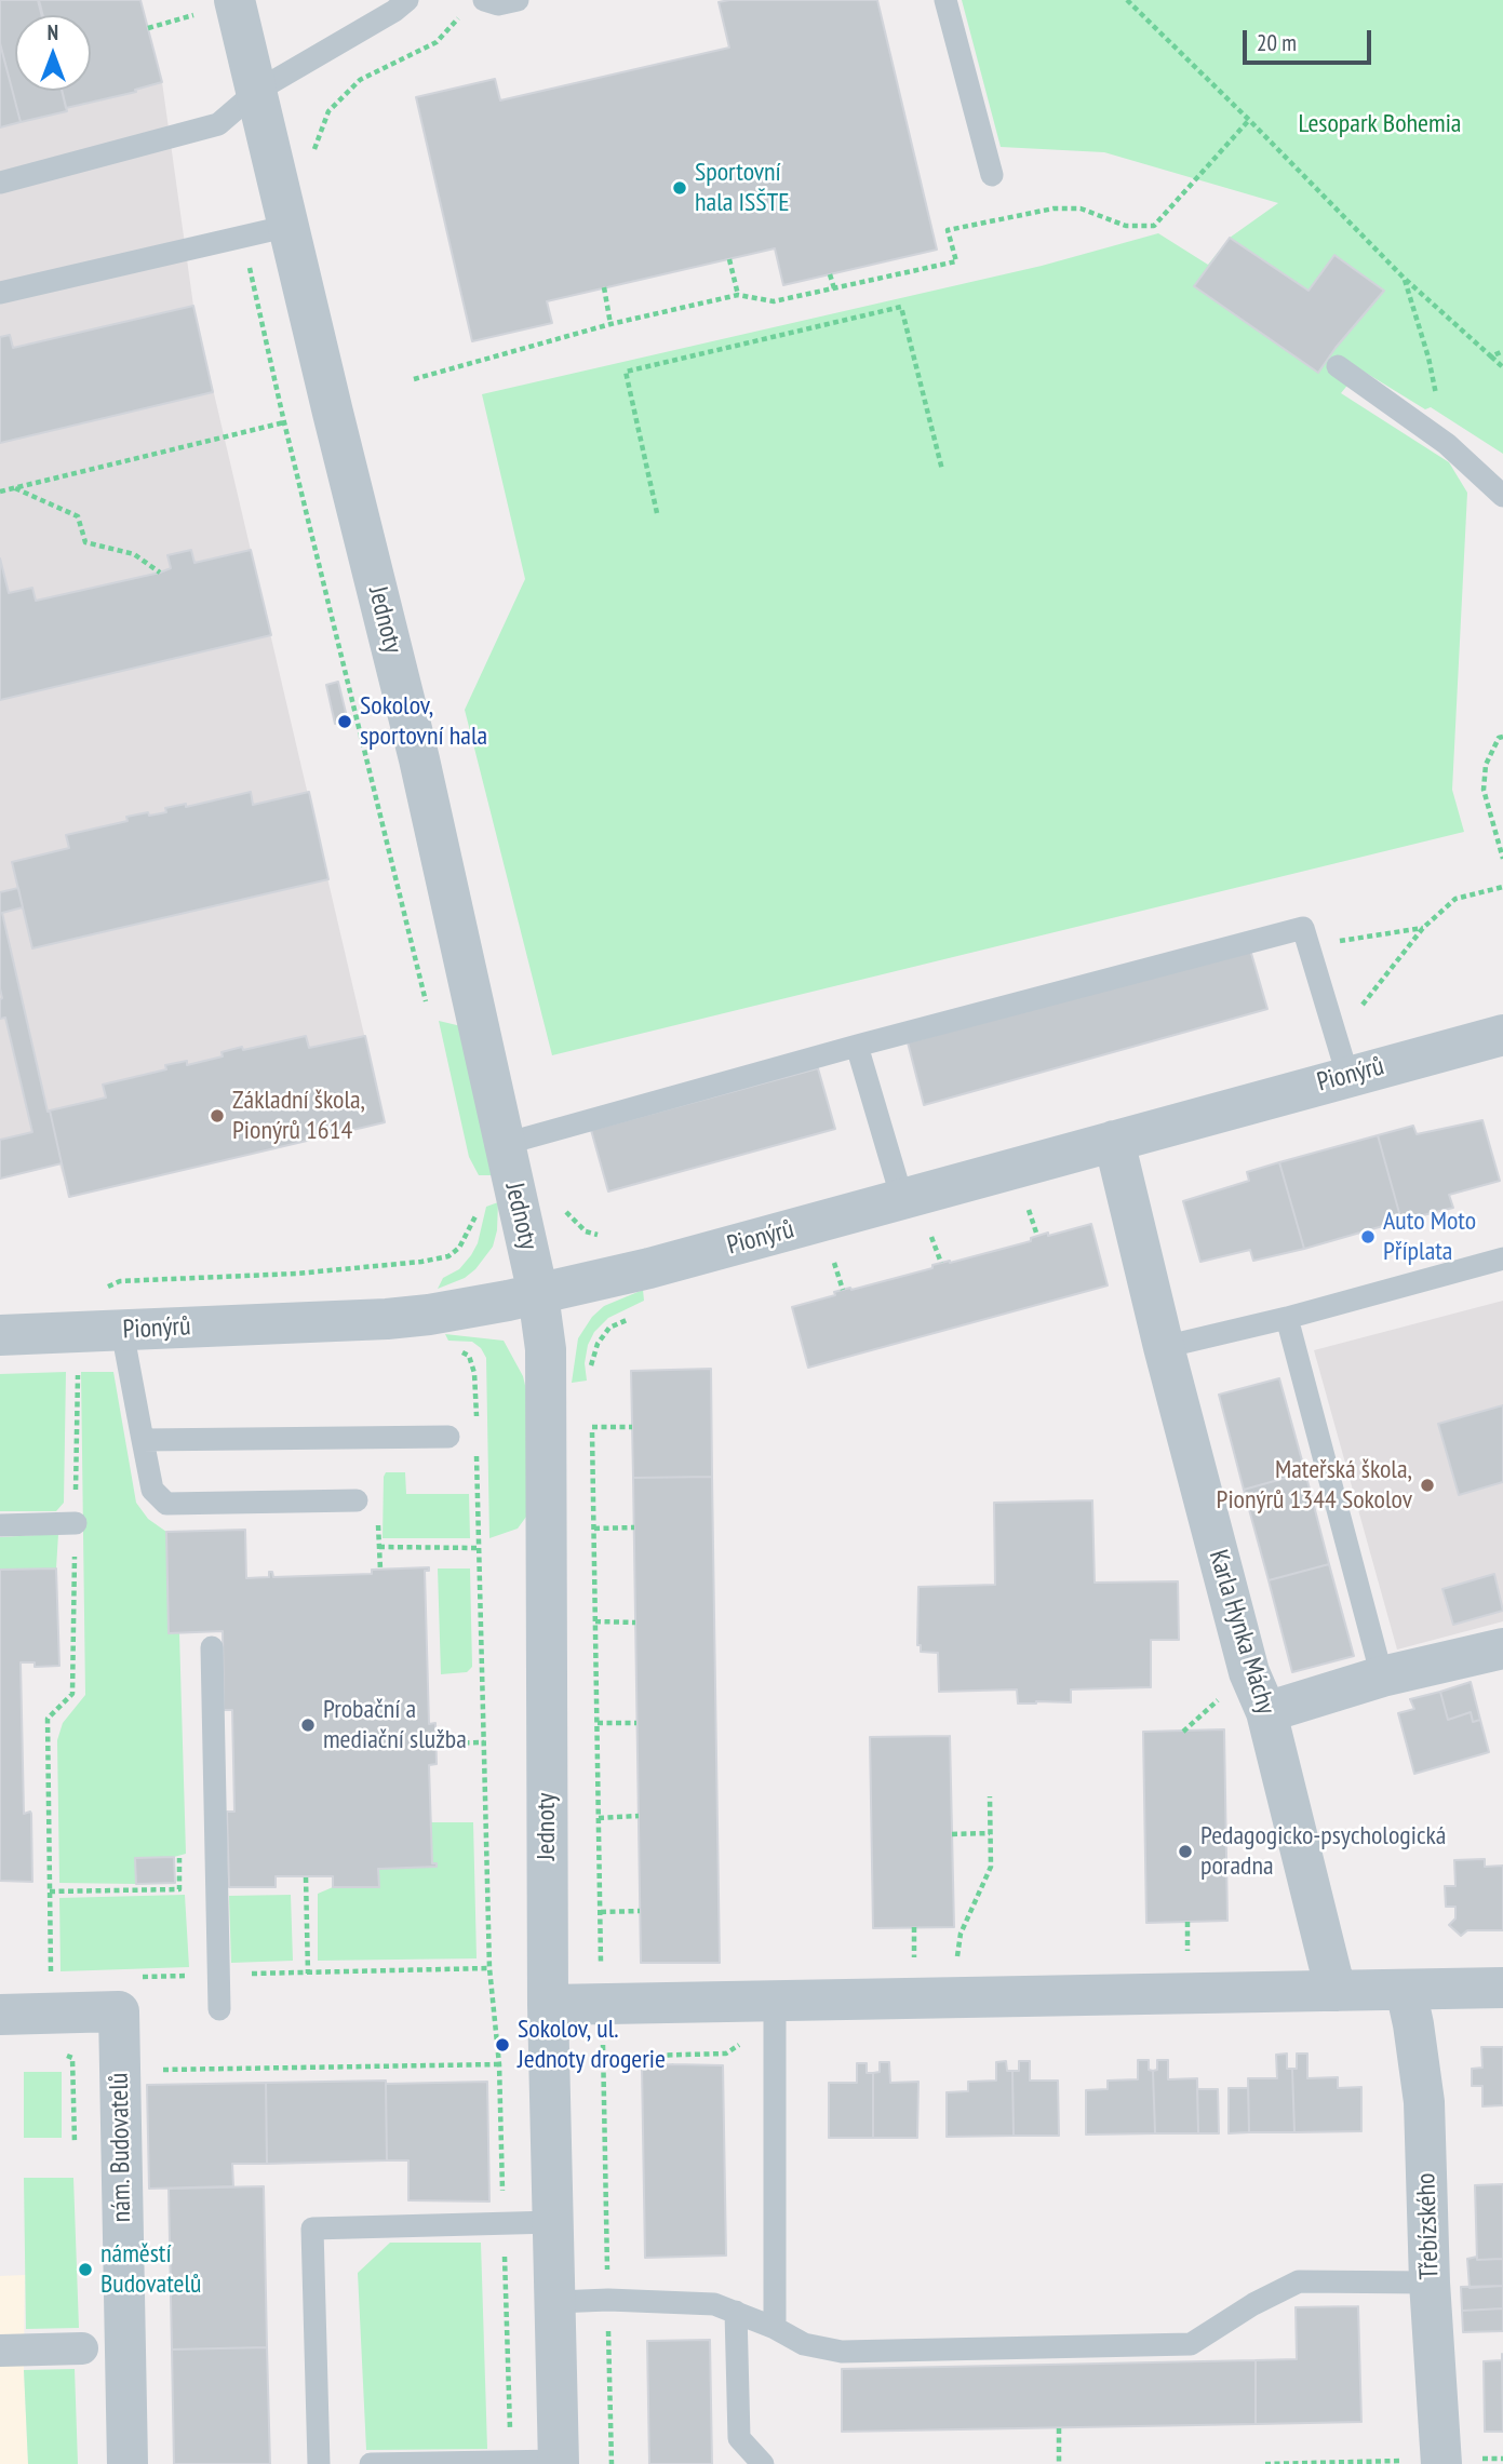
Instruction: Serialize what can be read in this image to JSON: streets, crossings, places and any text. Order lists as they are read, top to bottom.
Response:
{
  "streets": {
    "street": [
      "Jednoty",
      "Pionýrů",
      "Karla Hynka Máchy",
      "nám. Budovatelů",
      "Třebízského"
    ]
  },
  "crossings": [
    ["Jednoty", "Pionýrů"],
    ["Pionýrů", "Karla Hynka Máchy"]
  ],
  "parks": ["Lesopark Bohemia"],
  "places": [
    "Sportovní hala ISŠTE",
    "Sokolov, sportovní hala",
    "Základní škola, Pionýrů 1614",
    "Auto Moto Příplata",
    "Mateřská škola, Pionýrů 1344 Sokolov",
    "Probační a mediační služba",
    "Pedagogicko-psychologická poradna",
    "Sokolov, ul. Jednoty drogerie",
    "náměstí Budovatelů"
  ],
  "scale_bar": "20 m",
  "north": "top"
}
